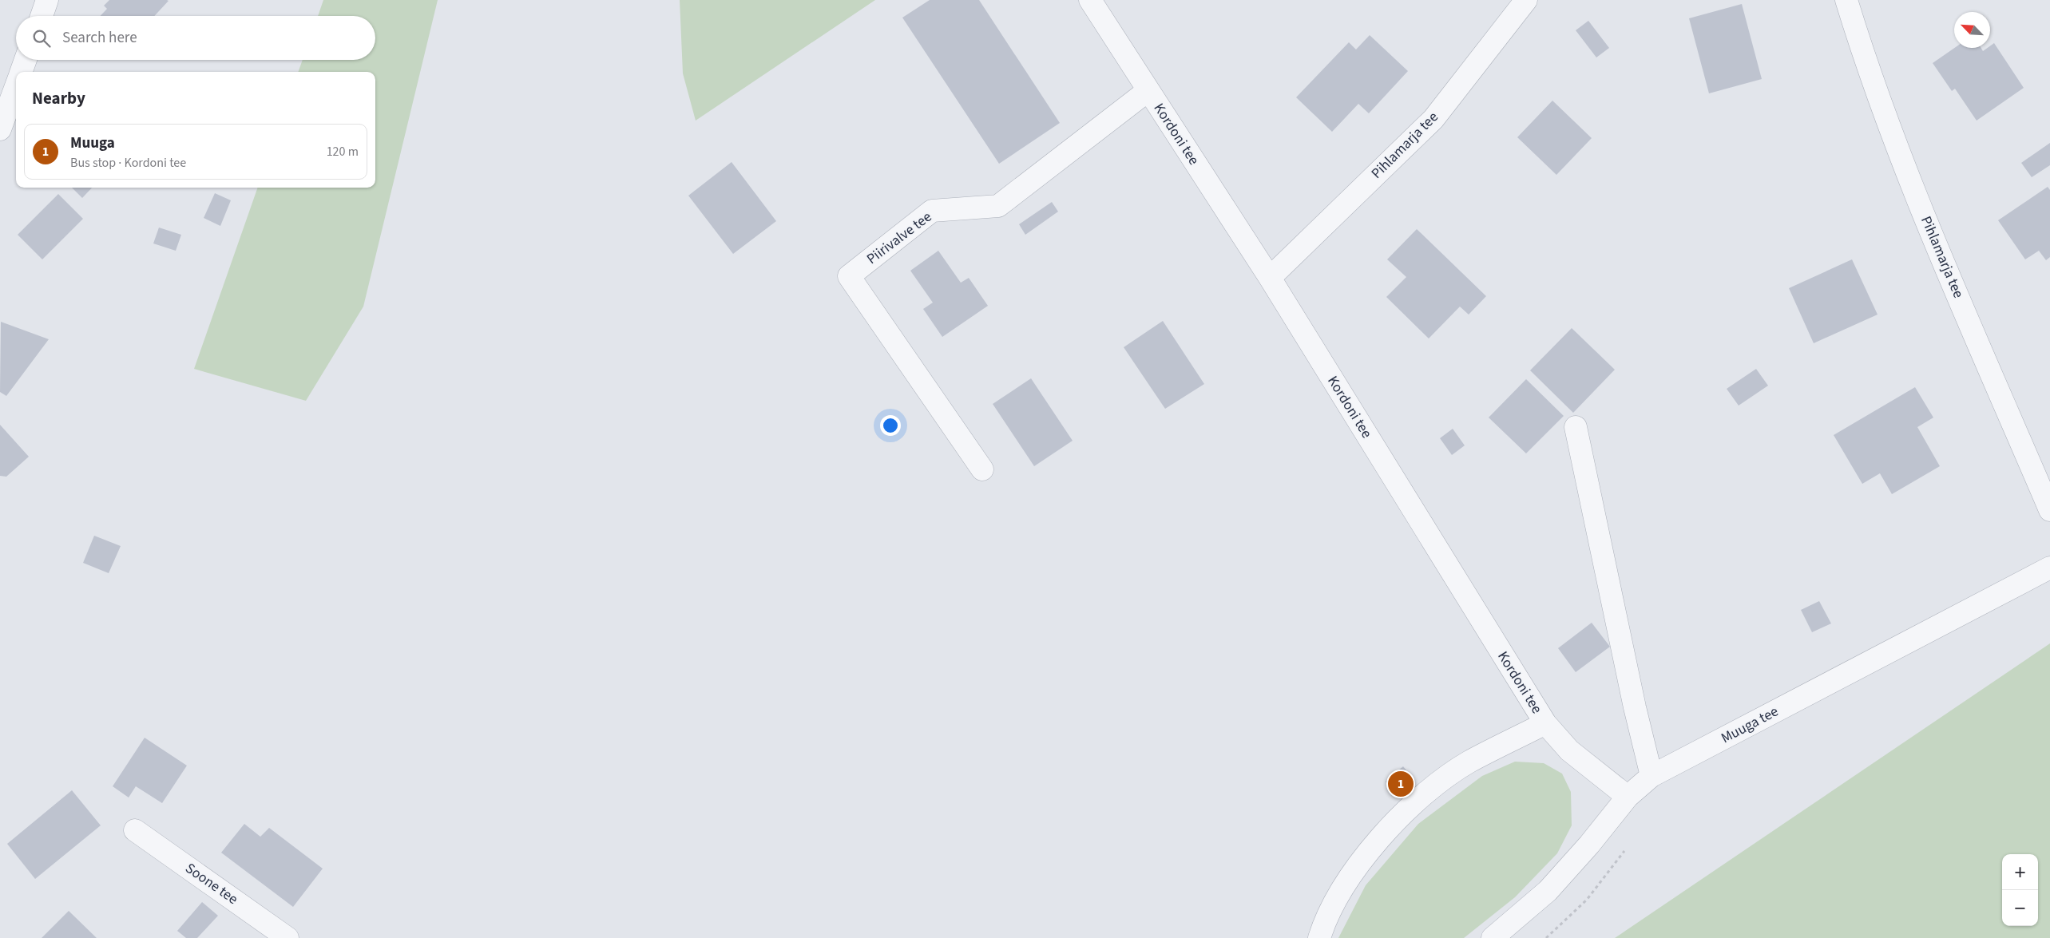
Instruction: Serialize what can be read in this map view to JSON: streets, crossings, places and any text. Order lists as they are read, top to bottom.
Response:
{
  "streets": {
    "street": [
      "Kordoni tee",
      "Pihlamarja tee",
      "Piirivalve tee",
      "Muuga tee",
      "Soone tee"
    ]
  },
  "crossings": [
    ["Kordoni tee", "Pihlamarja tee"],
    ["Kordoni tee", "Piirivalve tee"],
    ["Kordoni tee", "Muuga tee"]
  ],
  "north": "top left",
  "page": {
    "search": "Search here",
    "heading": "Nearby",
    "list": [
      {
        "mark": "1",
        "name": "Muuga",
        "note": "Bus stop · Kordoni tee",
        "value": "120 m"
      }
    ],
    "pins": "1",
    "map_buttons": ["+", "−"]
  }
}
